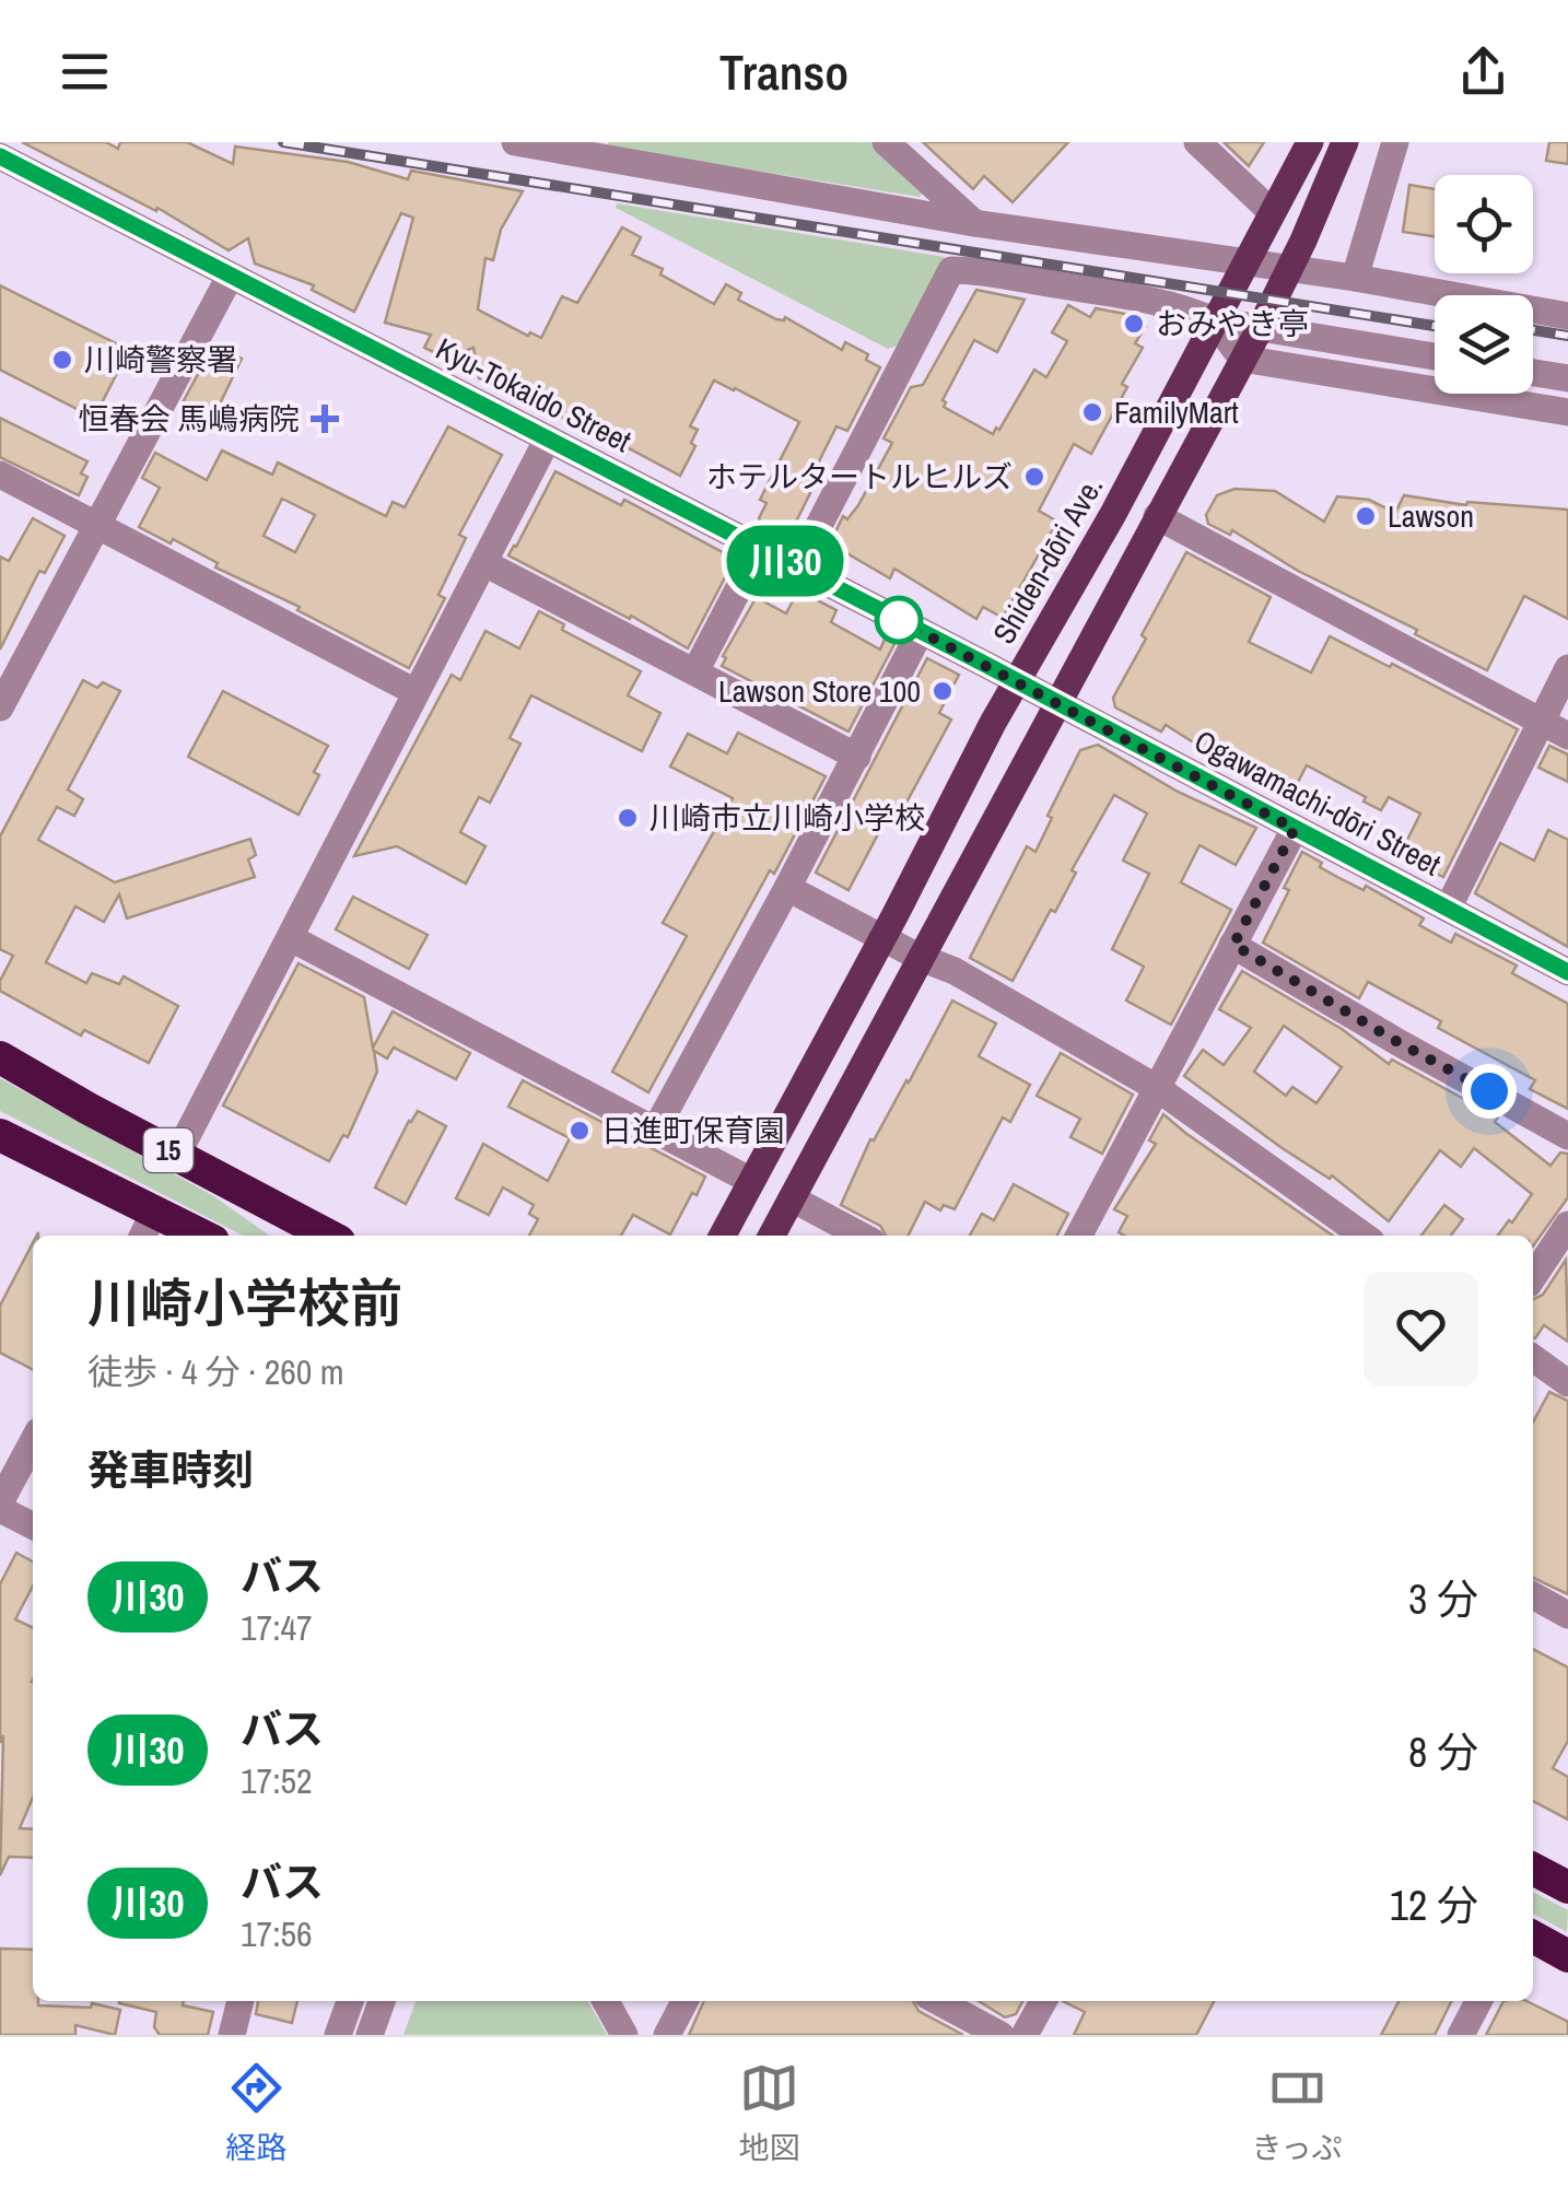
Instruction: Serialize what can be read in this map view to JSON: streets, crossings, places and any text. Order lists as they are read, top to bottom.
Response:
{
  "streets": {
    "highway": ["15"],
    "main road": ["Shiden-dōri Ave."],
    "street": ["Kyu-Tokaido Street", "Ogawamachi-dōri Street"]
  },
  "crossings": [
    ["Kyu-Tokaido Street", "Shiden-dōri Ave."],
    ["Kyu-Tokaido Street", "Ogawamachi-dōri Street"],
    ["Shiden-dōri Ave.", "Ogawamachi-dōri Street"]
  ],
  "places": {
    "other": [
      "おみやき亭",
      "川崎警察署",
      "FamilyMart",
      "ホテルタートルヒルズ",
      "Lawson",
      "Lawson Store 100",
      "川崎市立川崎小学校",
      "日進町保育園"
    ],
    "health": ["恒春会 馬嶋病院"]
  },
  "lines": ["bus line 川30"],
  "page": {
    "header": "Transo",
    "on_map": "川30",
    "heading": [
      ["川崎小学校前", "徒歩 · 4 分 · 260 m"],
      "発車時刻"
    ],
    "list": [
      {
        "mark": "川30",
        "name": "バス",
        "note": "17:47",
        "value": "3 分"
      },
      {
        "mark": "川30",
        "name": "バス",
        "note": "17:52",
        "value": "8 分"
      },
      {
        "mark": "川30",
        "name": "バス",
        "note": "17:56",
        "value": "12 分"
      }
    ],
    "tabs": ["経路", "地図", "きっぷ"]
  }
}
